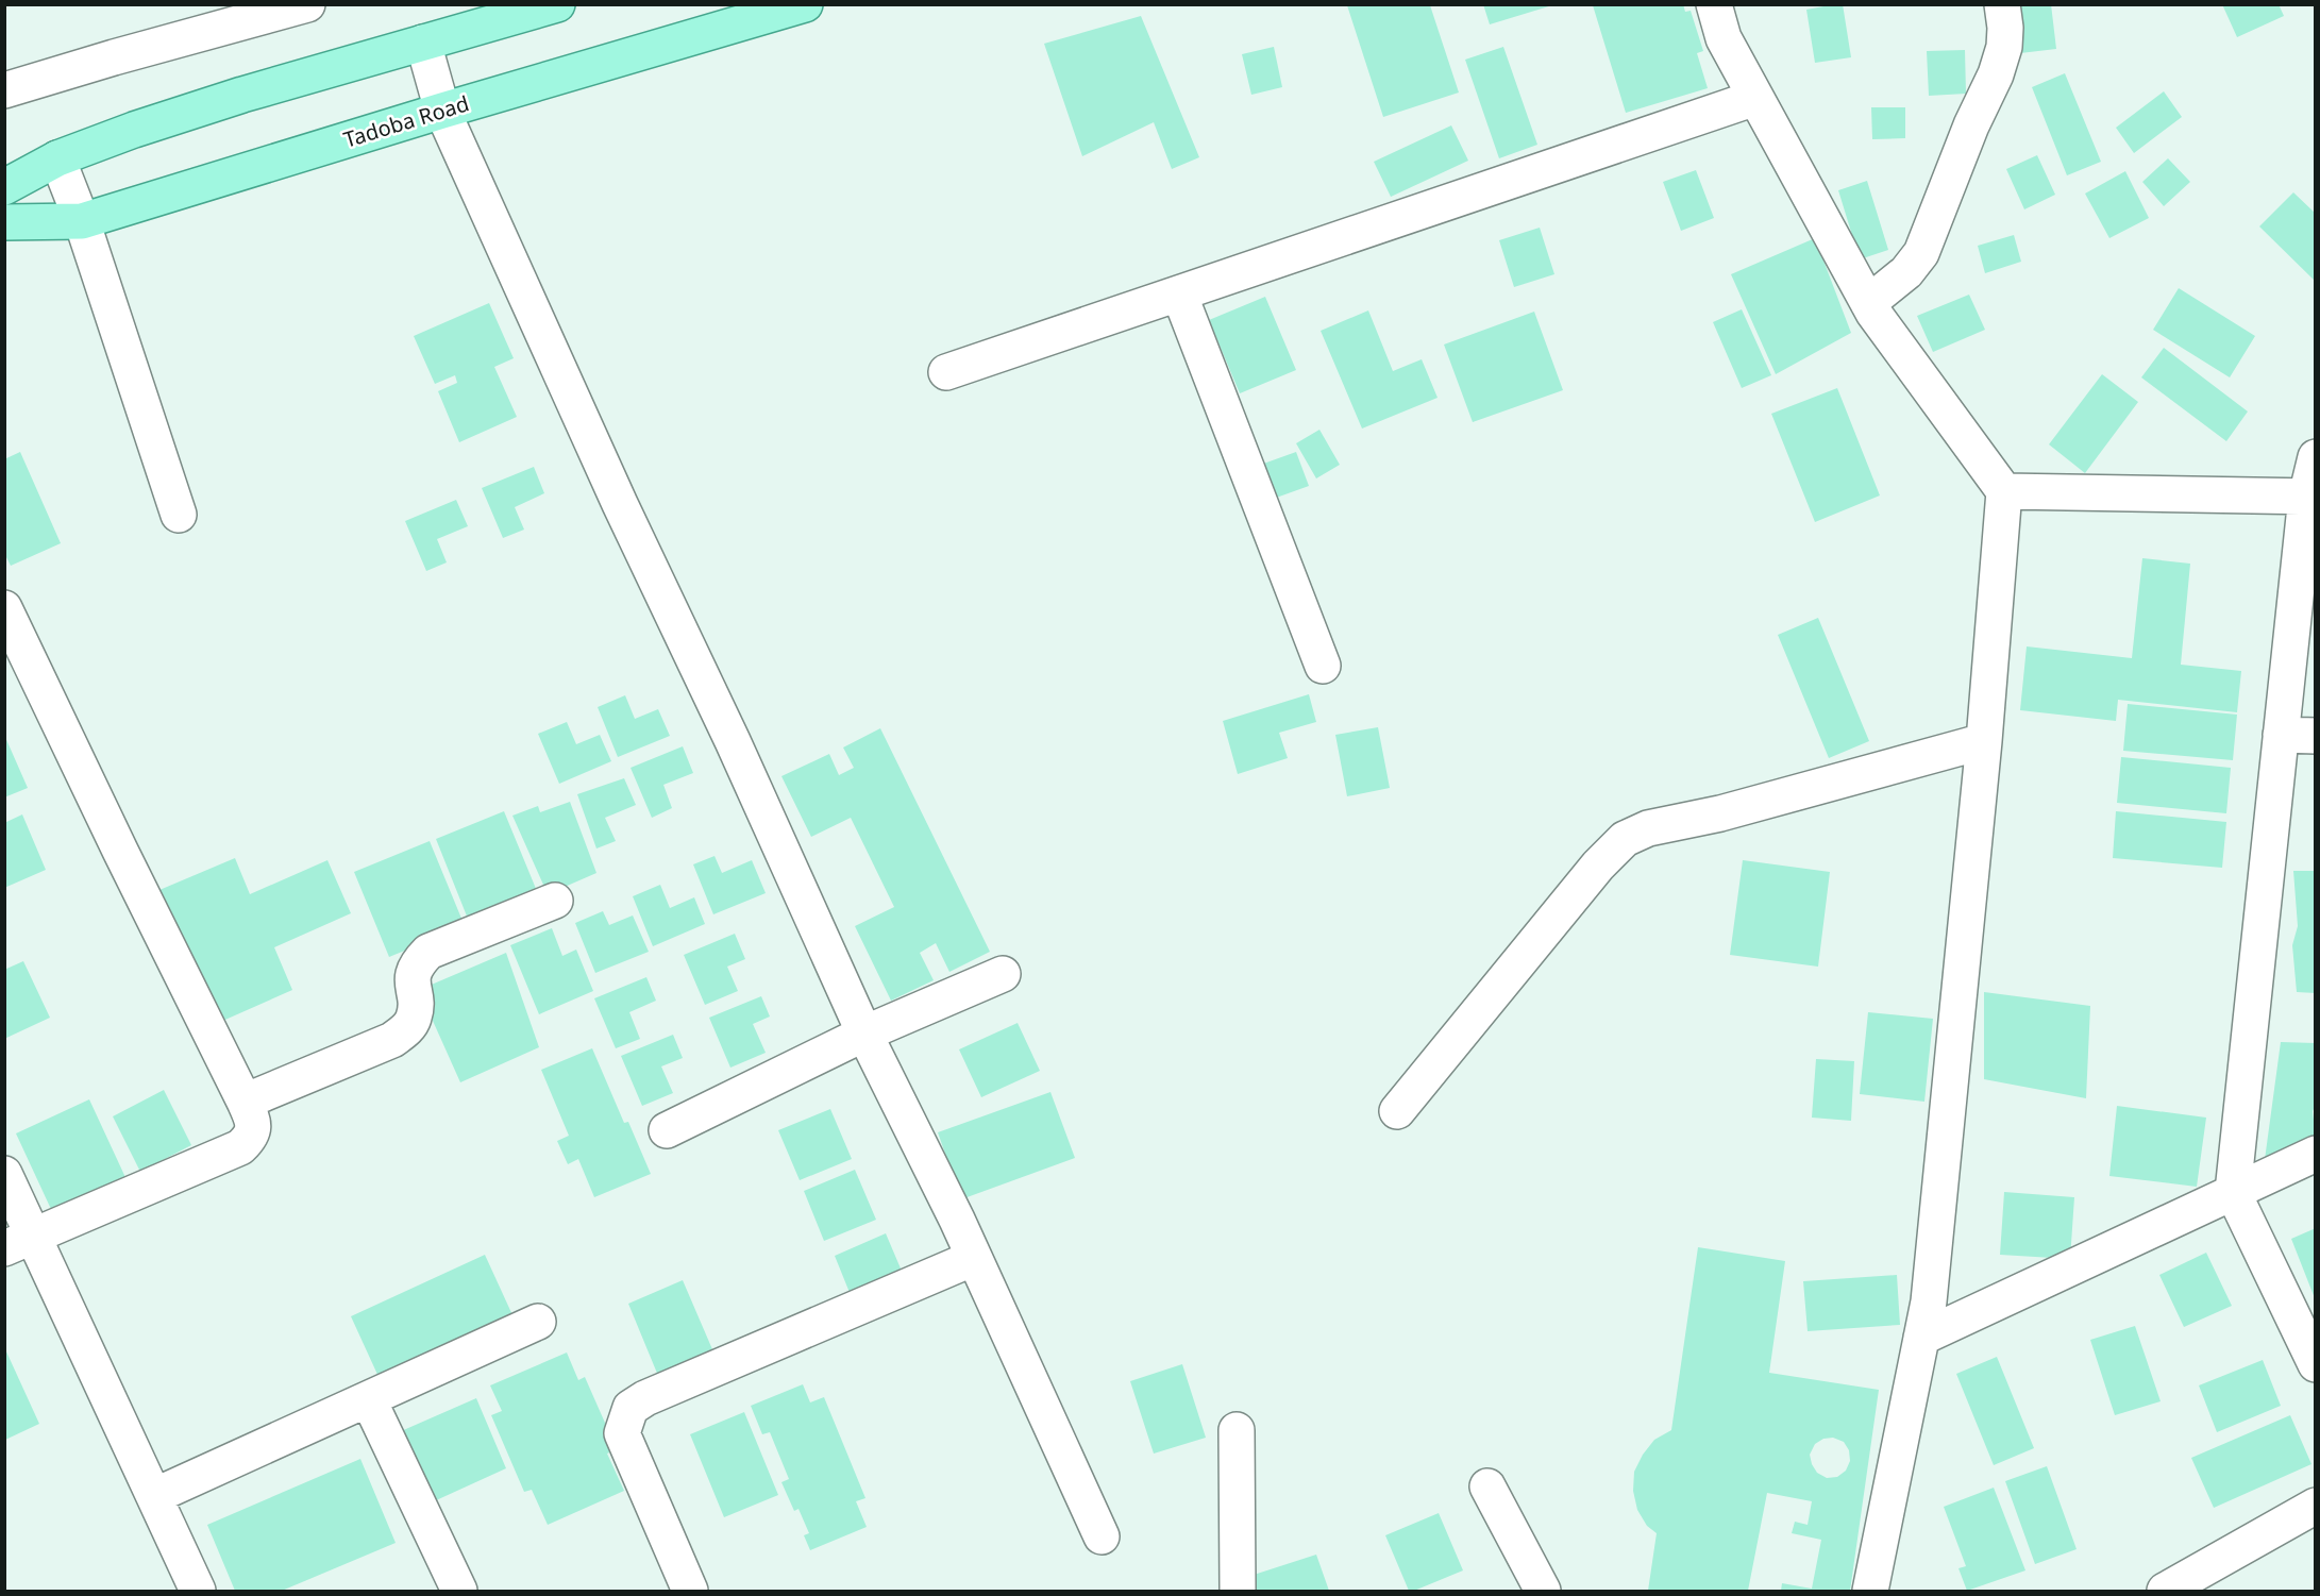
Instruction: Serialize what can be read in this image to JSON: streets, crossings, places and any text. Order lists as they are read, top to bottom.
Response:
{
  "streets": {
    "main road": ["Tadoba Road"]
  }
}
